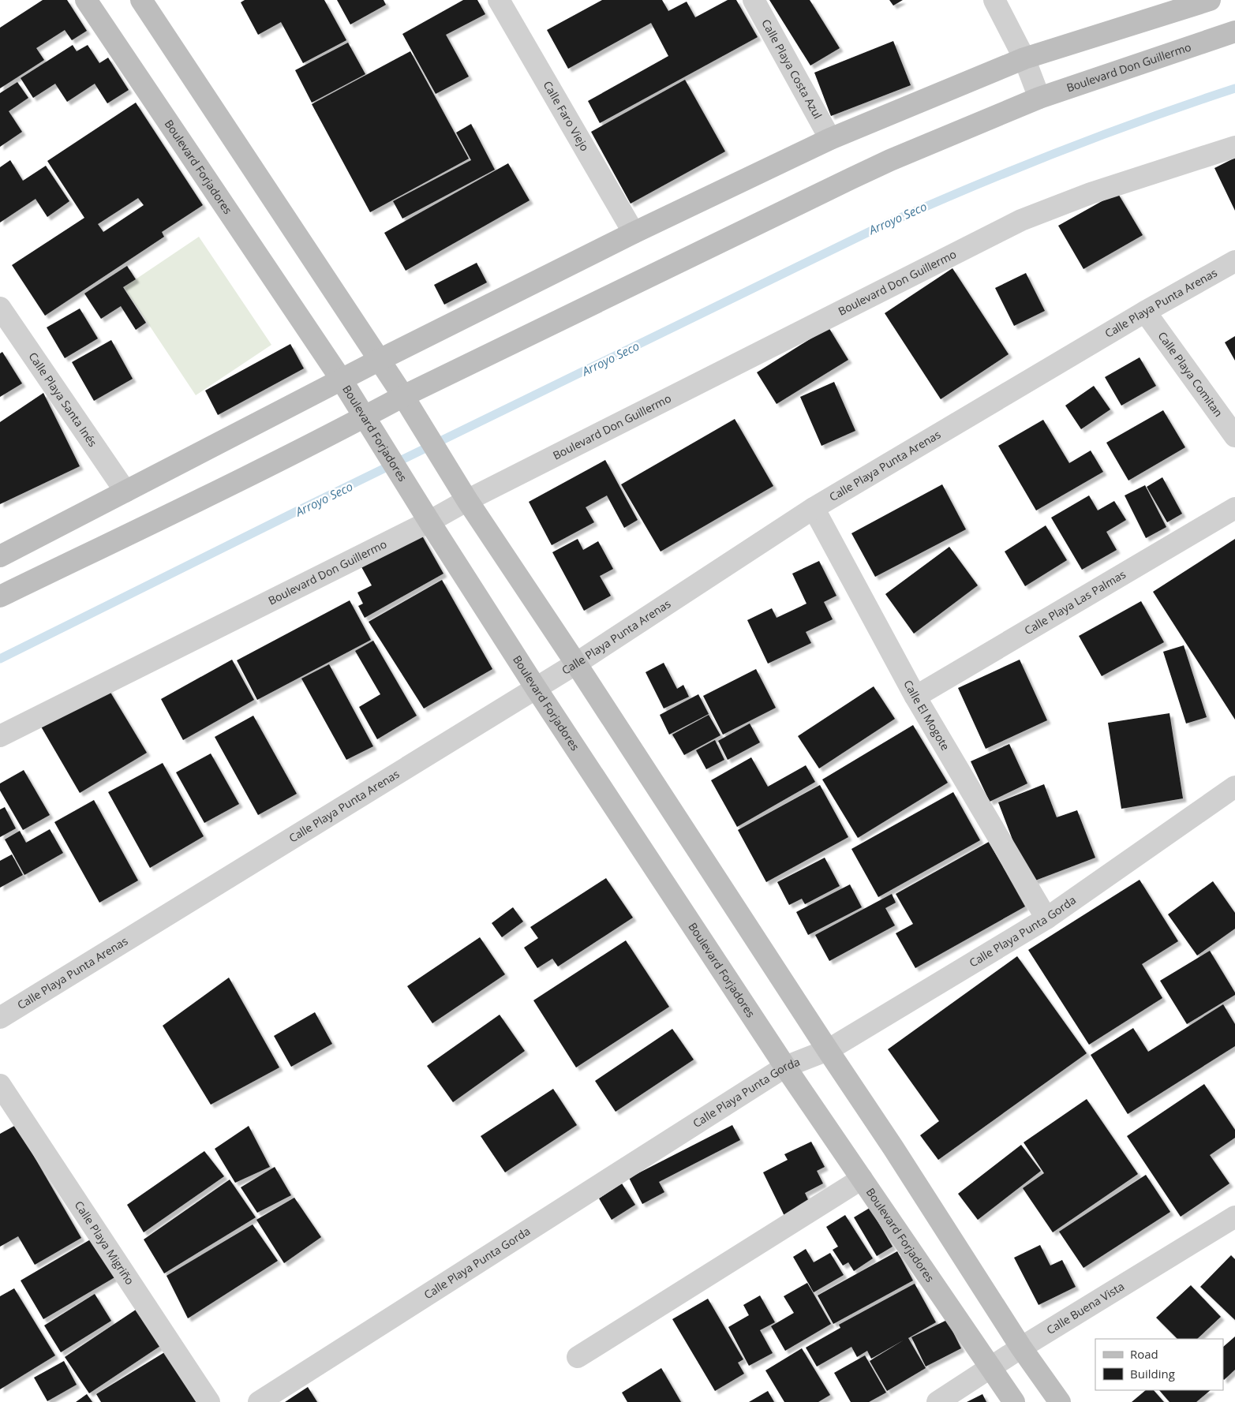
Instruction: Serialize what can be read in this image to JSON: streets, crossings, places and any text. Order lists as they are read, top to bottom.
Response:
{
  "streets": {
    "main road": ["Boulevard Don Guillermo", "Boulevard Forjadores"],
    "street": [
      "Calle Playa Costa Azul",
      "Calle Faro Viejo",
      "Calle Playa Punta Arenas",
      "Calle Playa Comitan",
      "Calle Playa Santa Inés",
      "Calle Playa Las Palmas",
      "Calle El Mogote",
      "Calle Playa Punta Gorda",
      "Calle Playa Migriño",
      "Calle Buena Vista"
    ]
  },
  "crossings": [
    ["Boulevard Don Guillermo", "Boulevard Forjadores"],
    ["Boulevard Forjadores", "Calle Playa Punta Arenas"],
    ["Boulevard Forjadores", "Calle Playa Punta Gorda"],
    ["Boulevard Forjadores", "Calle Buena Vista"],
    ["Calle Playa Punta Arenas", "Calle Playa Comitan"],
    ["Calle Playa Punta Arenas", "Calle El Mogote"],
    ["Calle Playa Las Palmas", "Calle El Mogote"],
    ["Calle El Mogote", "Calle Playa Punta Gorda"]
  ],
  "water": ["Arroyo Seco"],
  "legend": ["Road", "Building"]
}
